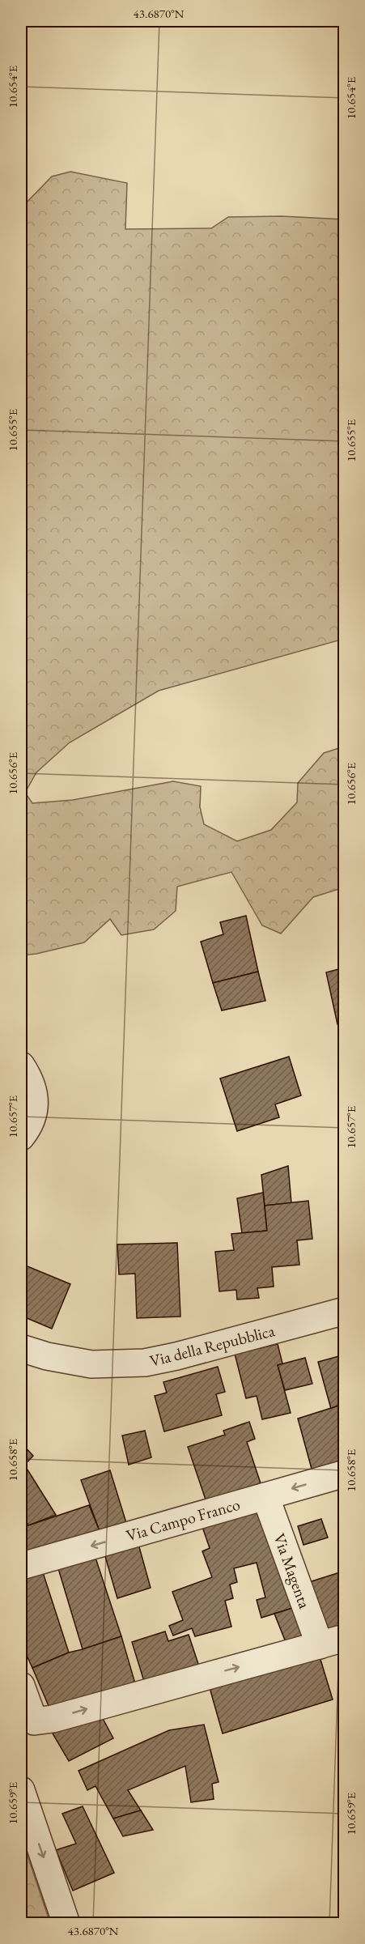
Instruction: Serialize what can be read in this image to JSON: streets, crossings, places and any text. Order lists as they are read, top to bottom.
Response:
{
  "streets": {
    "street": ["Via della Repubblica", "Via Campo Franco", "Via Magenta"]
  },
  "crossings": [
    ["Via Campo Franco", "Via Magenta"]
  ],
  "one_way": ["Via Campo Franco"],
  "coordinates": [
    "43.6870°N",
    "10.654°E",
    "10.655°E",
    "10.656°E",
    "10.657°E",
    "10.658°E",
    "10.659°E"
  ]
}
